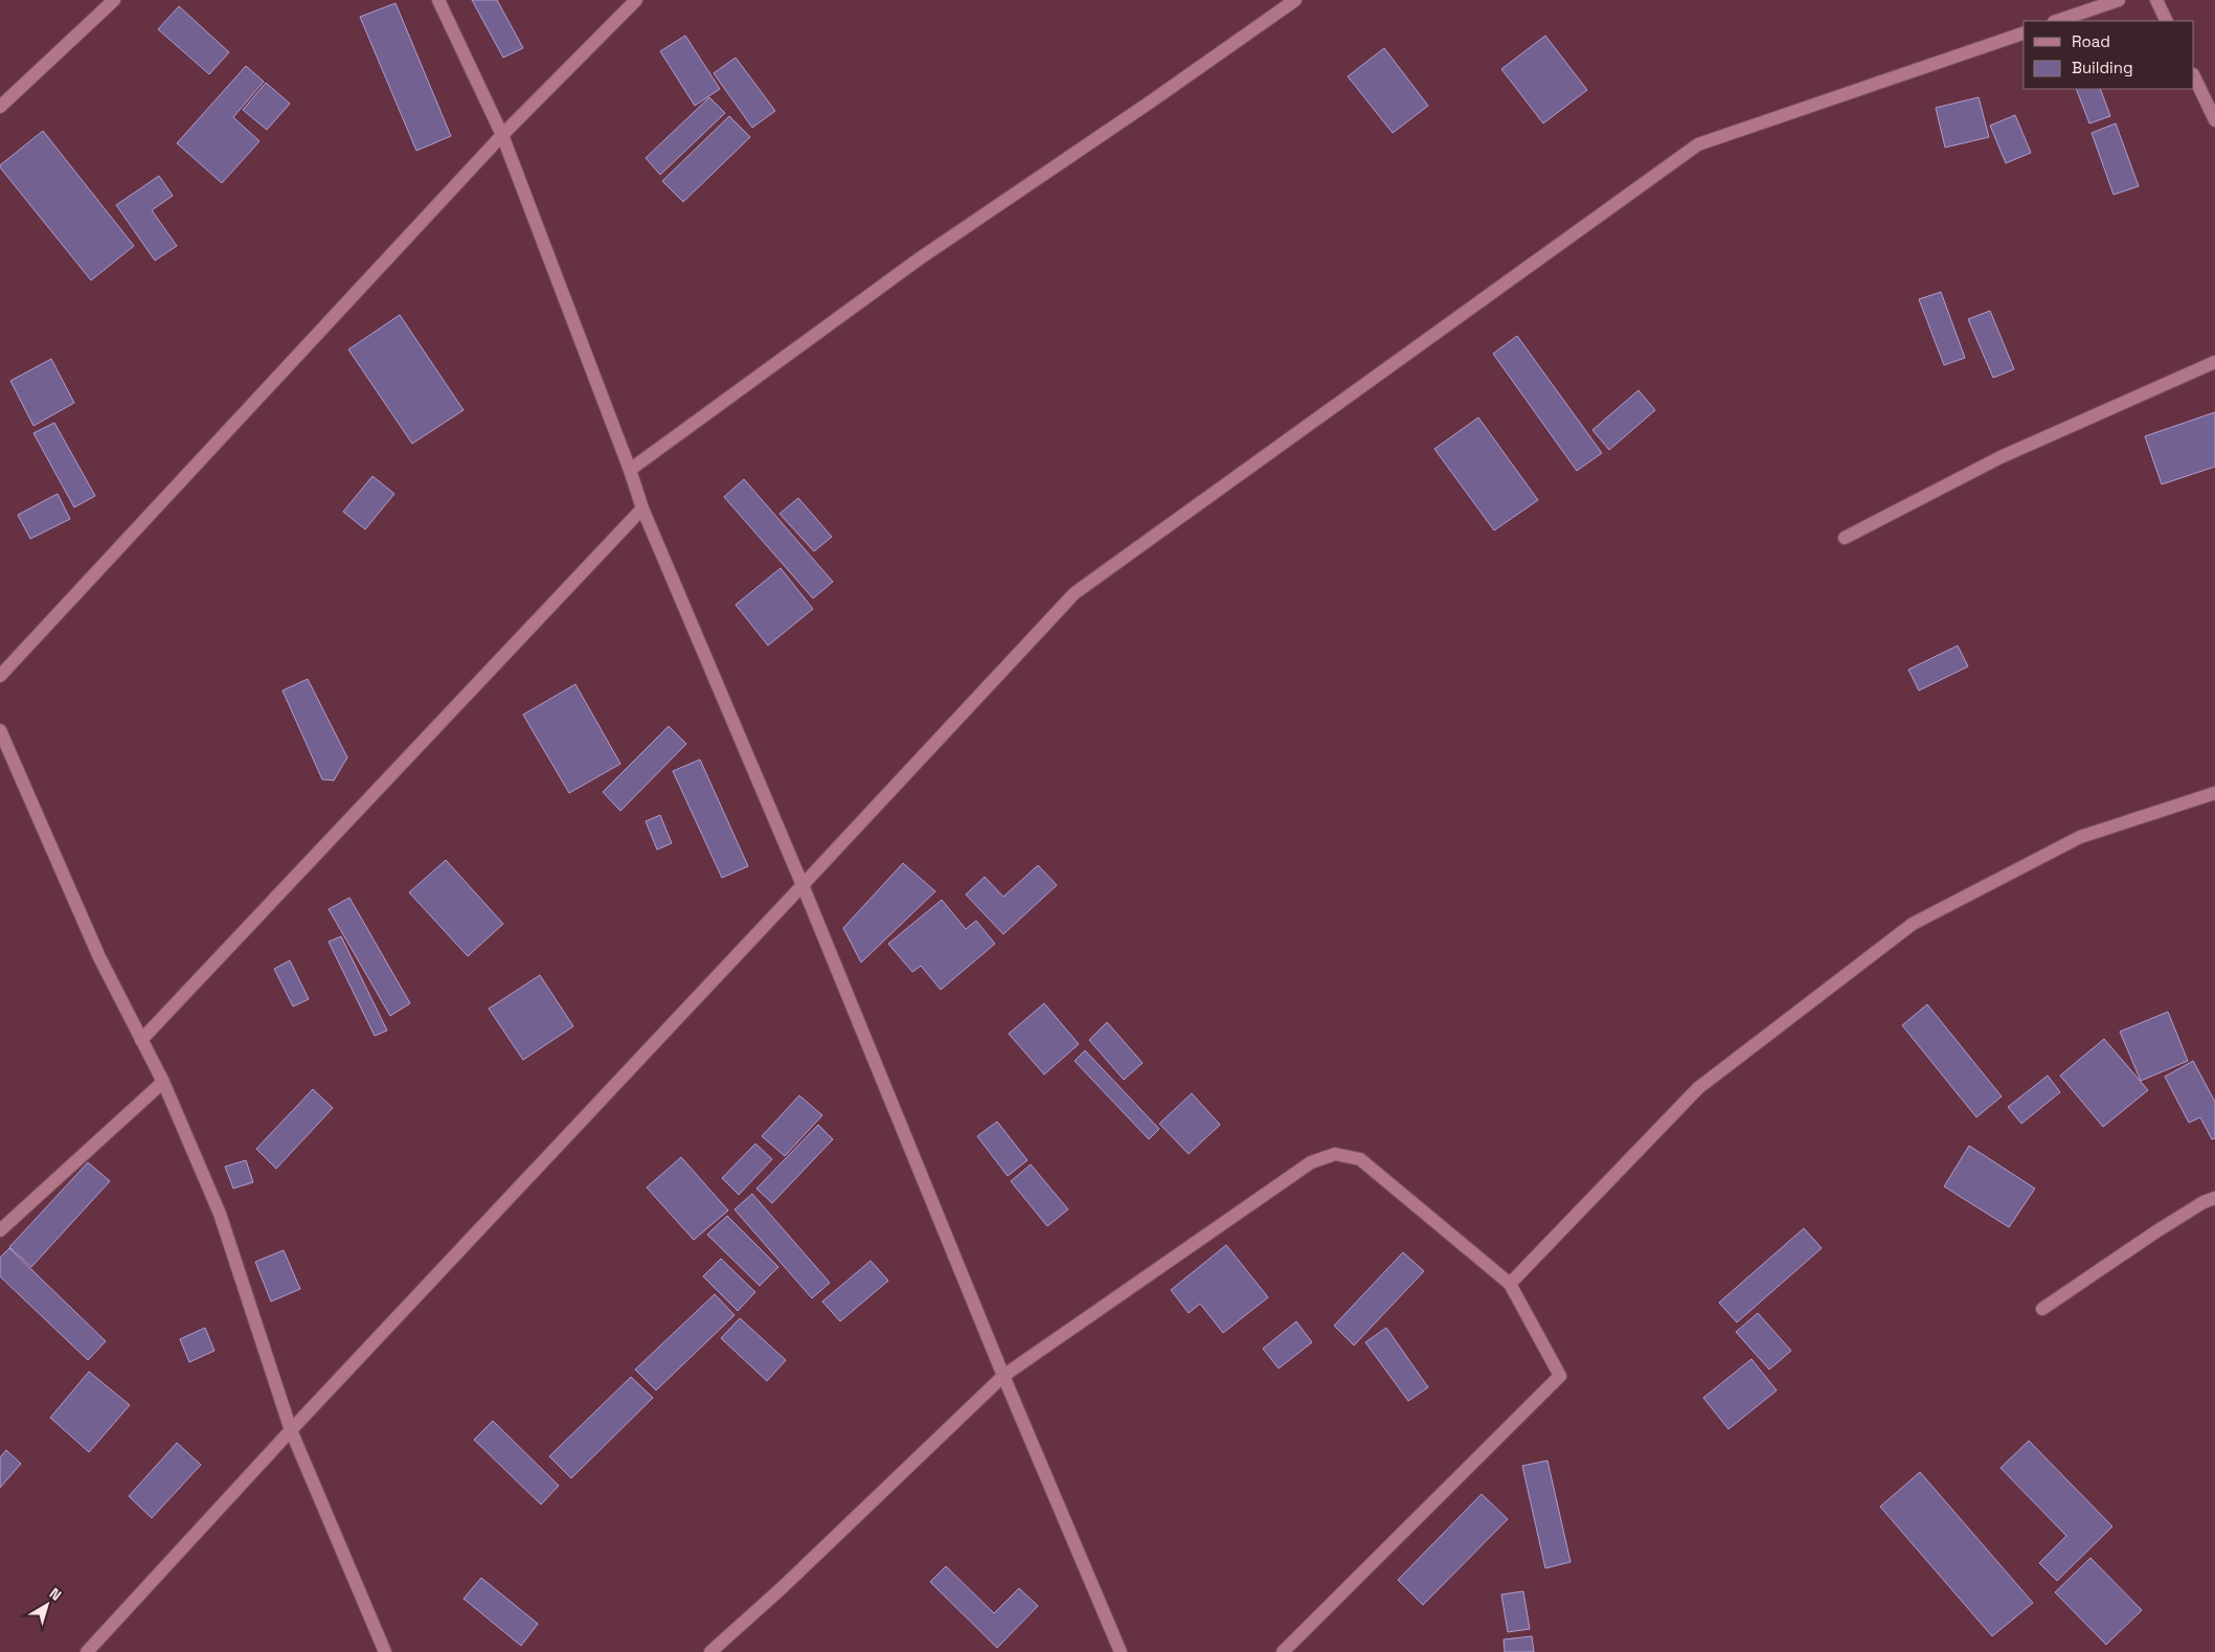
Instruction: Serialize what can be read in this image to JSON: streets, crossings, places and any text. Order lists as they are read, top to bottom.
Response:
{
  "legend": ["Road", "Building"],
  "north": "top right"
}
